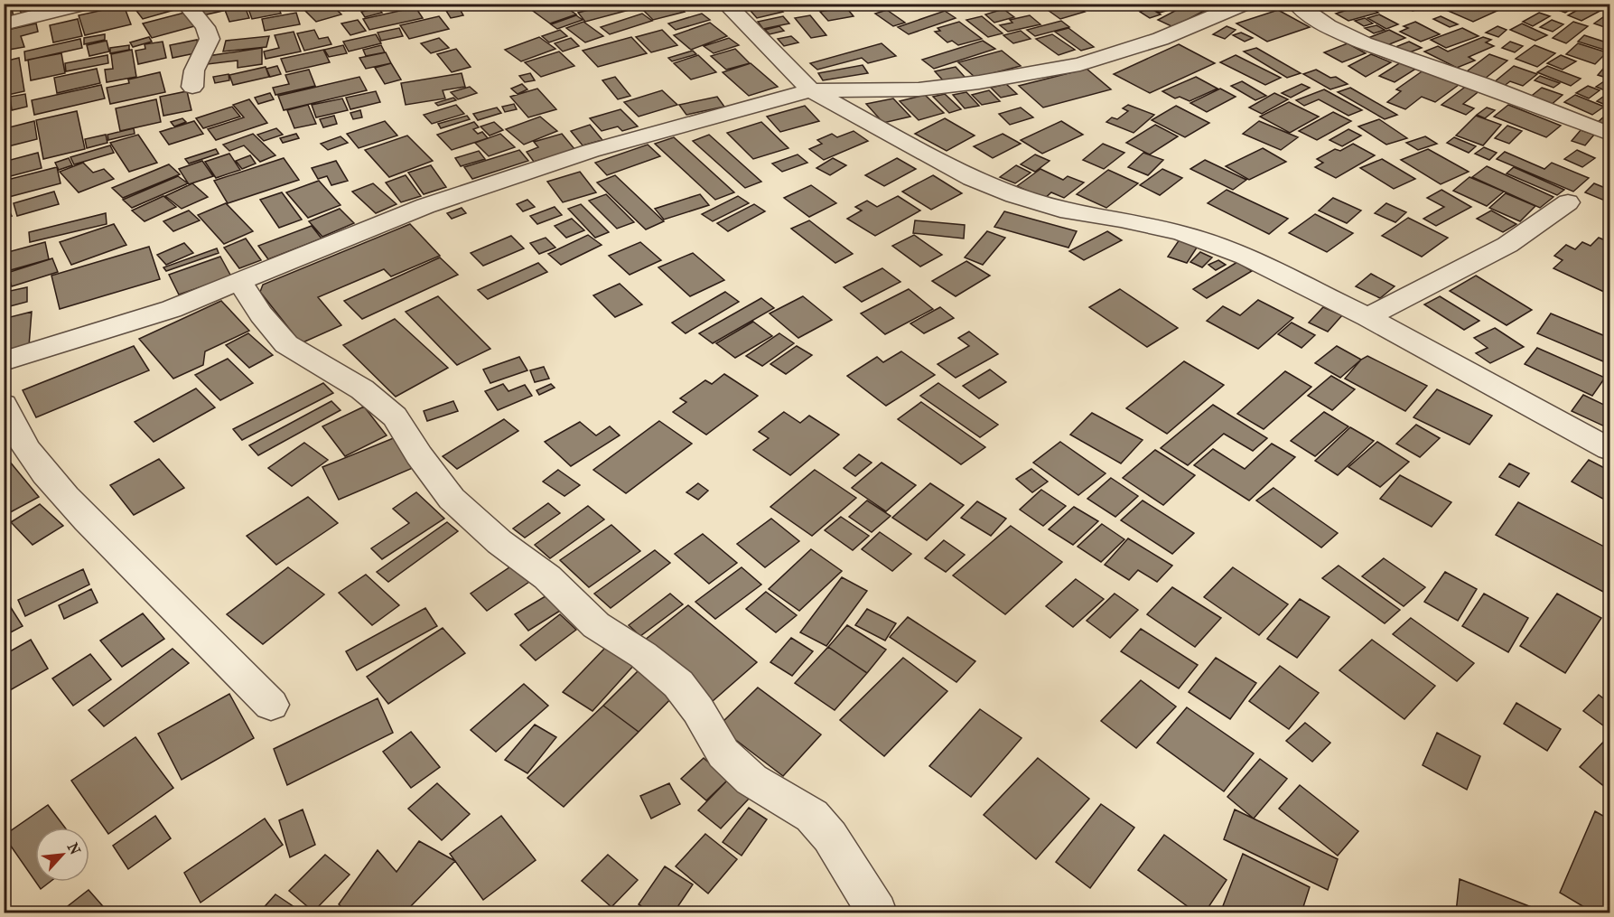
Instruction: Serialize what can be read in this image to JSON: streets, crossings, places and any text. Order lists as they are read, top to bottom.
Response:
{
  "north": "top right"
}
